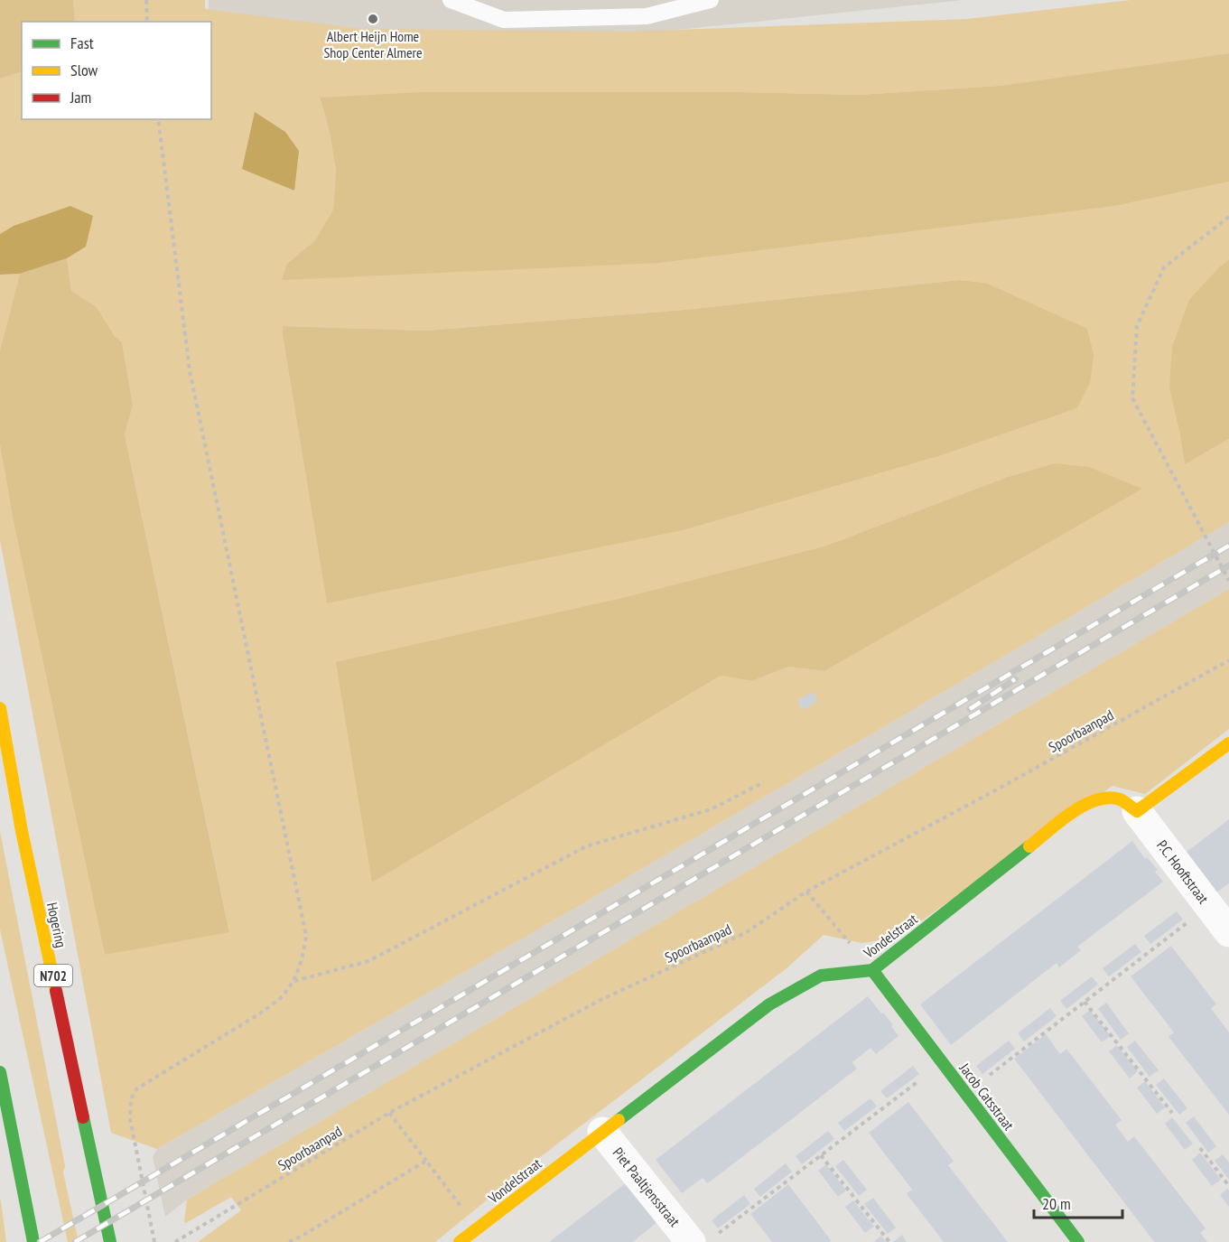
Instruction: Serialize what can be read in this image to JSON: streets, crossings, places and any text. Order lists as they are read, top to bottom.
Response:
{
  "streets": {
    "main road": [
      "Hogering",
      "Vondelstraat",
      "N702",
      "Jacob Catsstraat"
    ],
    "street": ["P.C. Hooftstraat", "Piet Paaltjensstraat"],
    "path": ["Spoorbaanpad"]
  },
  "crossings": [
    ["P.C. Hooftstraat", "Vondelstraat"],
    ["Vondelstraat", "Jacob Catsstraat"],
    ["Vondelstraat", "Piet Paaltjensstraat"]
  ],
  "places": ["Albert Heijn Home Shop Center Almere"],
  "legend": ["Fast", "Slow", "Jam"],
  "scale_bar": "20 m"
}
